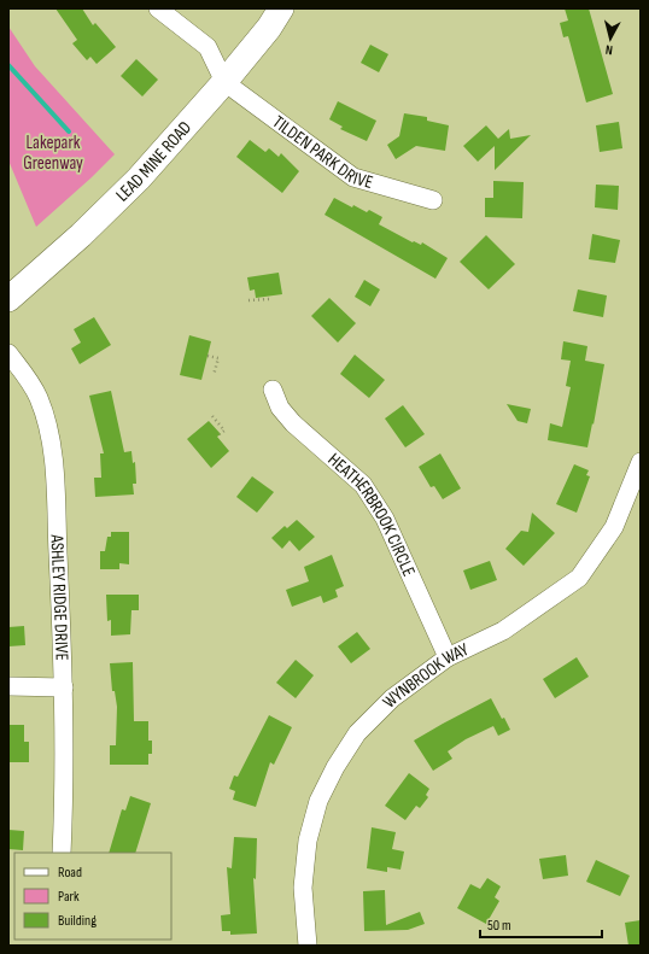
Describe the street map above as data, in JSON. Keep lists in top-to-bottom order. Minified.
{"streets":{"main road":["LEAD MINE ROAD"],"street":["TILDEN PARK DRIVE","HEATHERBROOK CIRCLE","ASHLEY RIDGE DRIVE","WYNBROOK WAY"]},"crossings":[["TILDEN PARK DRIVE","LEAD MINE ROAD"],["HEATHERBROOK CIRCLE","WYNBROOK WAY"]],"parks":["Lakepark Greenway"],"legend":["Road","Park","Building"],"scale_bar":"50 m","north":"bottom"}
